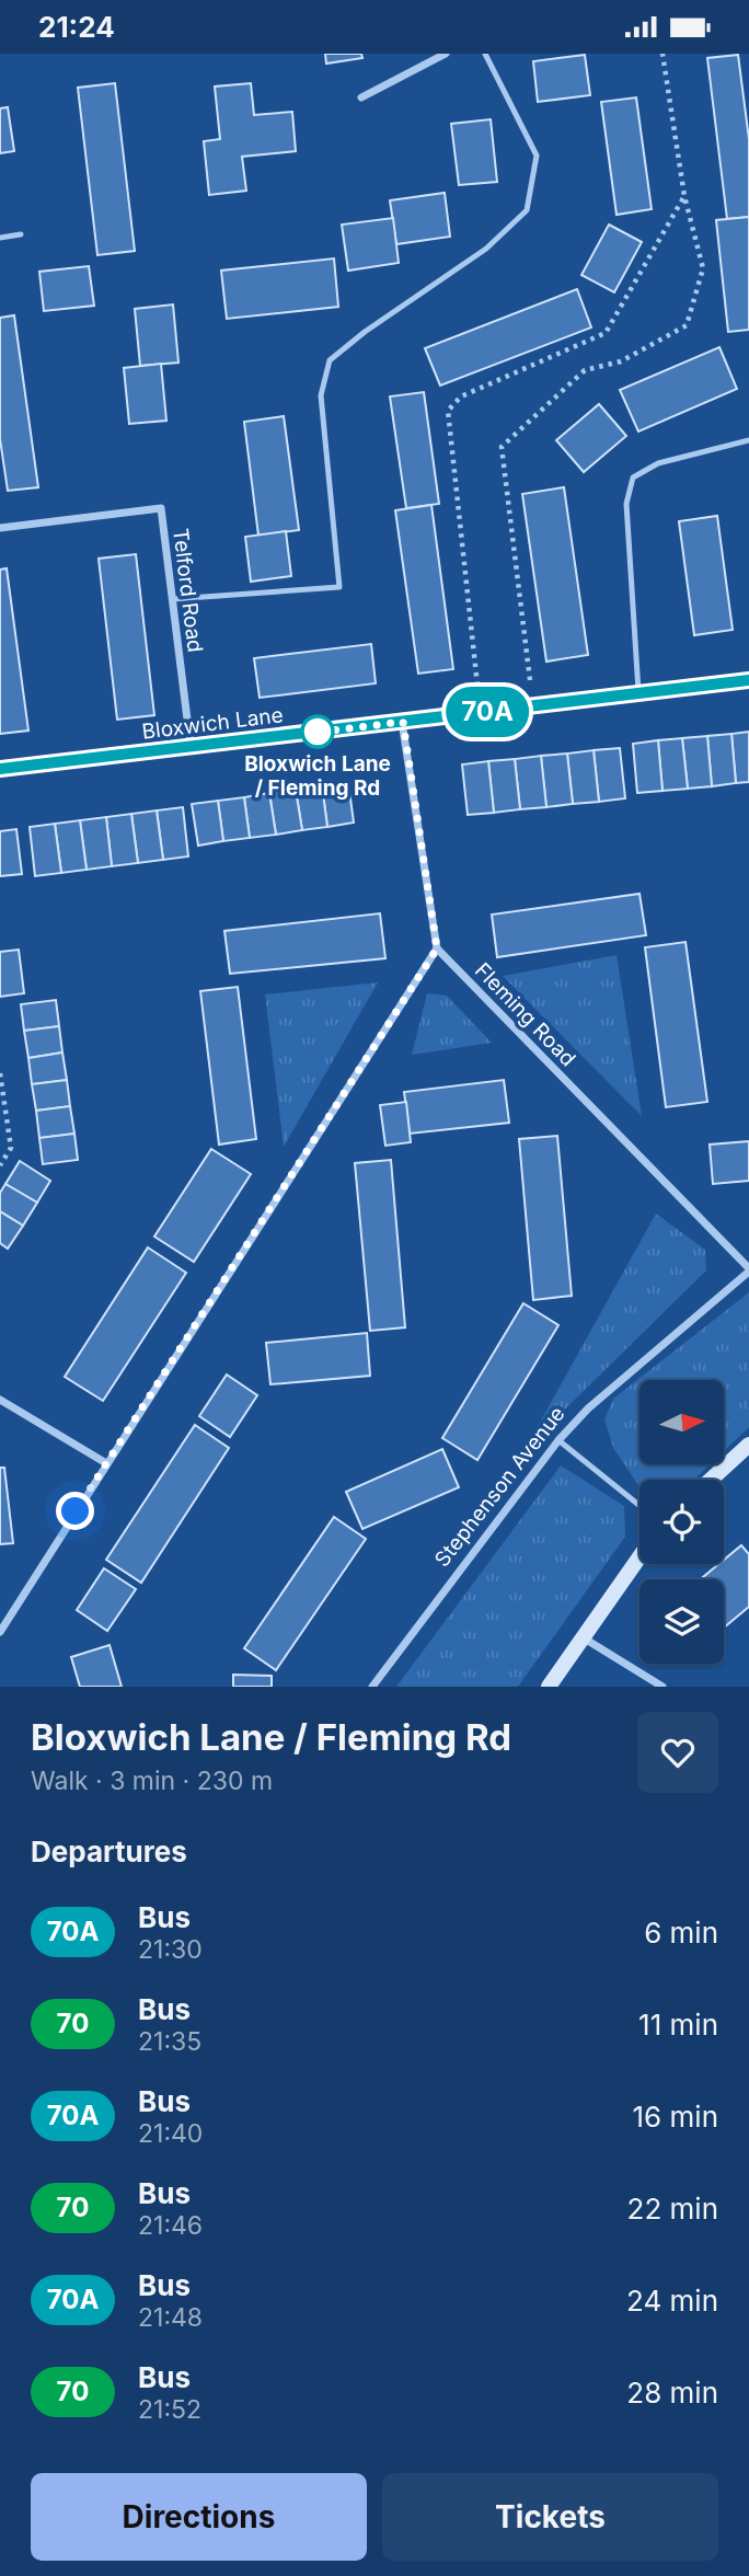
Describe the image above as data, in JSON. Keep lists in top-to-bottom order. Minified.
{"streets":{"street":["Telford Road","Bloxwich Lane","Fleming Road","Stephenson Avenue"]},"crossings":[["Telford Road","Bloxwich Lane"],["Fleming Road","Stephenson Avenue"]],"places":["Bloxwich Lane / Fleming Rd"],"lines":["bus line 70A"],"north":"right","page":{"status":"21:24","on_map":"70A","heading":[["Bloxwich Lane / Fleming Rd","Walk · 3 min · 230 m"],"Departures"],"list":[{"mark":"70A","name":"Bus","note":"21:30","value":"6 min"},{"mark":"70","name":"Bus","note":"21:35","value":"11 min"},{"mark":"70A","name":"Bus","note":"21:40","value":"16 min"},{"mark":"70","name":"Bus","note":"21:46","value":"22 min"},{"mark":"70A","name":"Bus","note":"21:48","value":"24 min"},{"mark":"70","name":"Bus","note":"21:52","value":"28 min"}],"buttons":["Directions","Tickets"]}}
